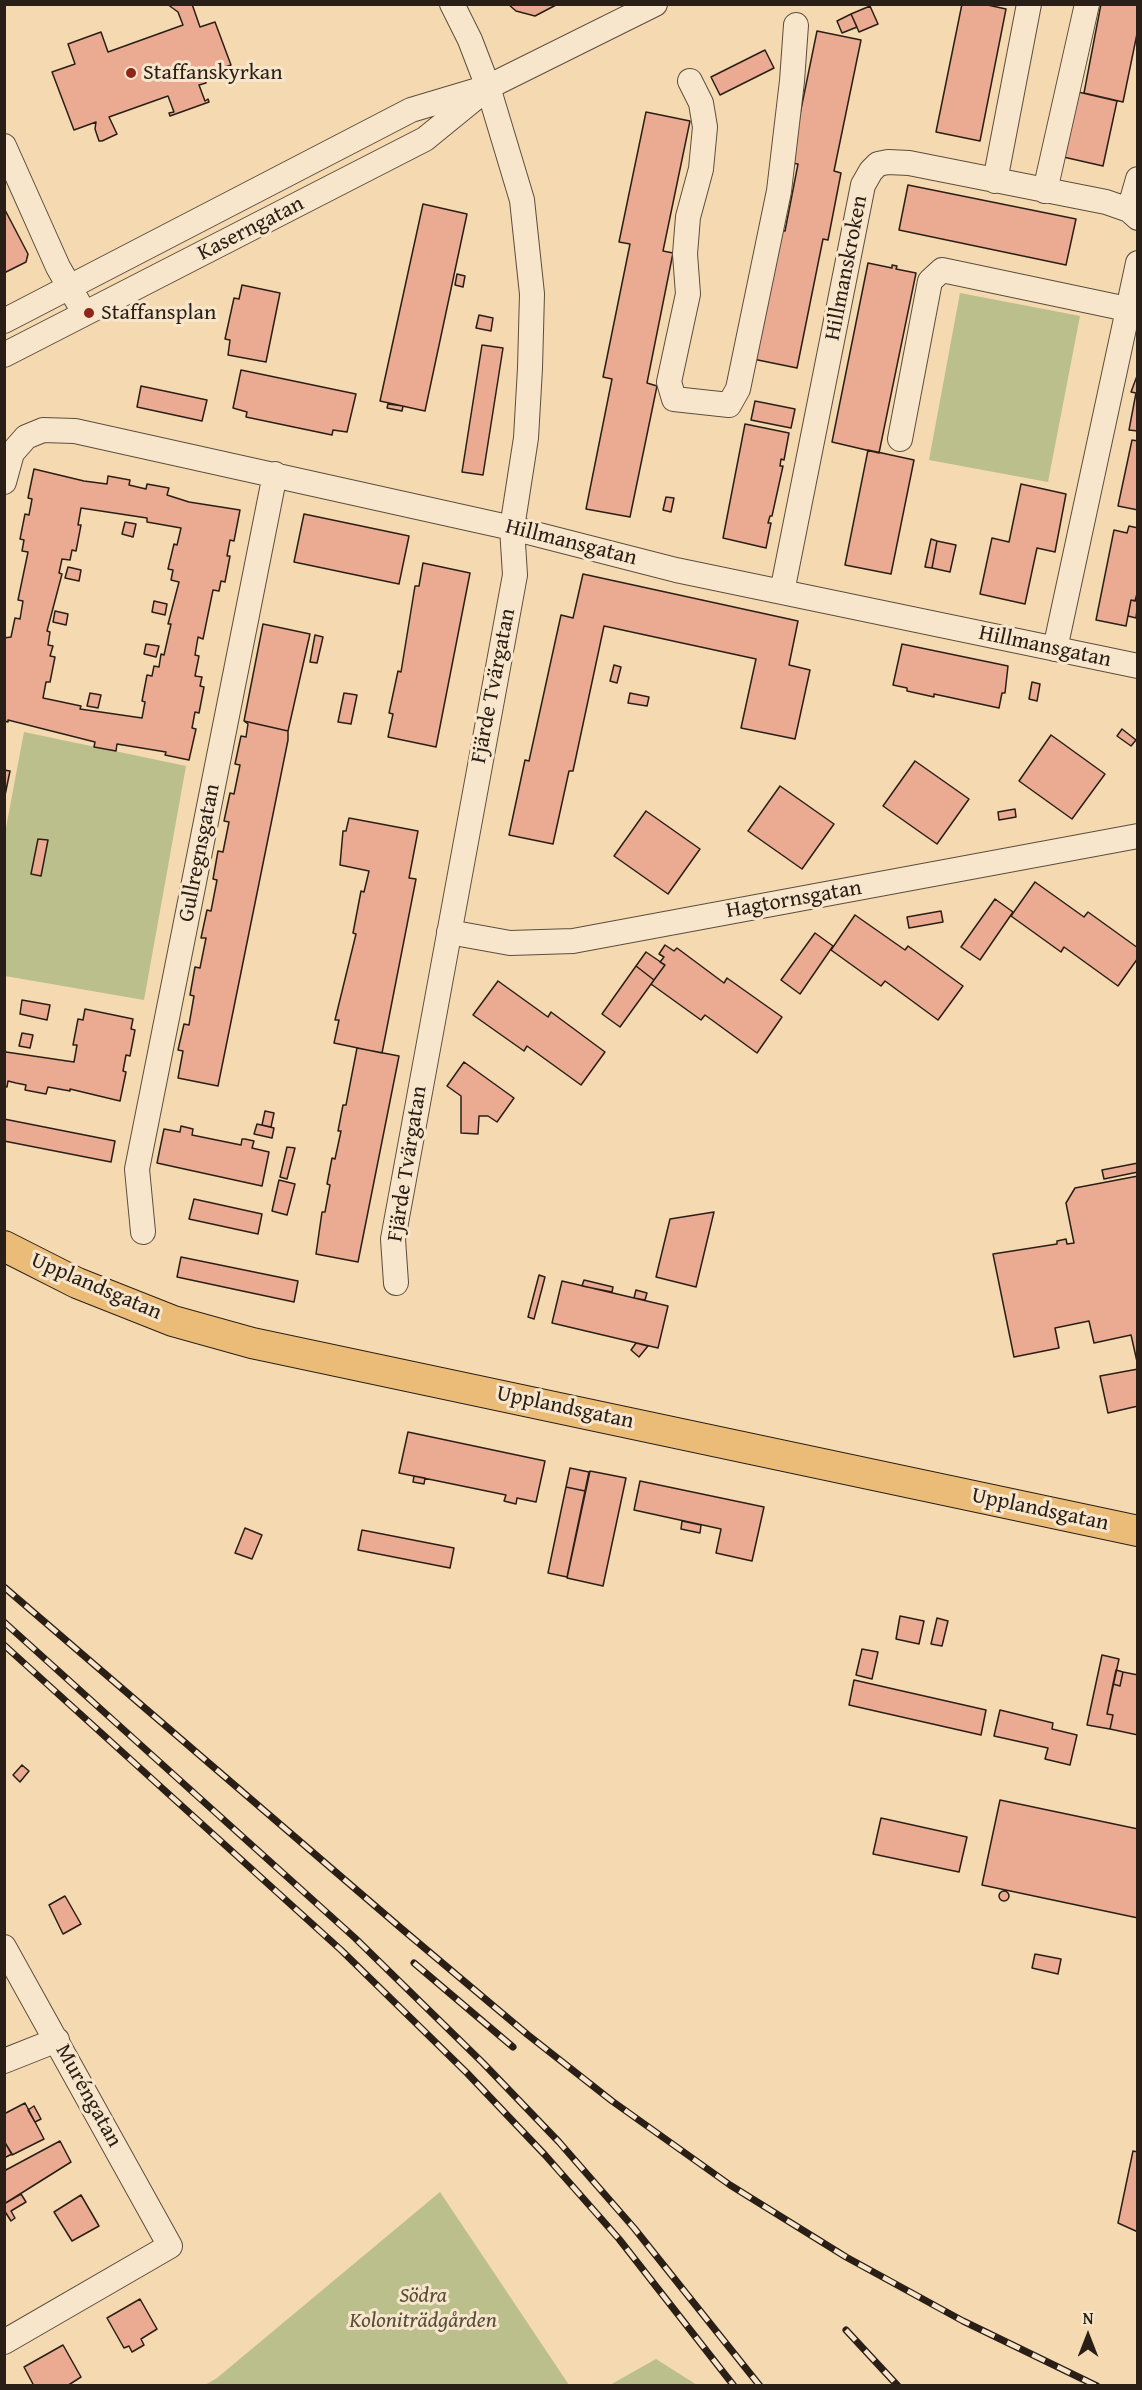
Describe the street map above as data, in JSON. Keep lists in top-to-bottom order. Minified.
{"streets":{"main road":["Upplandsgatan"],"street":["Kaserngatan","Hillmanskroken","Hillmansgatan","Fjärde Tvärgatan","Gullregnsgatan","Hagtornsgatan","Muréngatan"]},"crossings":[["Kaserngatan","Fjärde Tvärgatan"],["Hillmanskroken","Hillmansgatan"],["Hillmansgatan","Fjärde Tvärgatan"],["Hillmansgatan","Gullregnsgatan"],["Fjärde Tvärgatan","Hagtornsgatan"]],"parks":["Södra Koloniträdgården"],"places":["Staffanskyrkan","Staffansplan"],"north":"top"}
